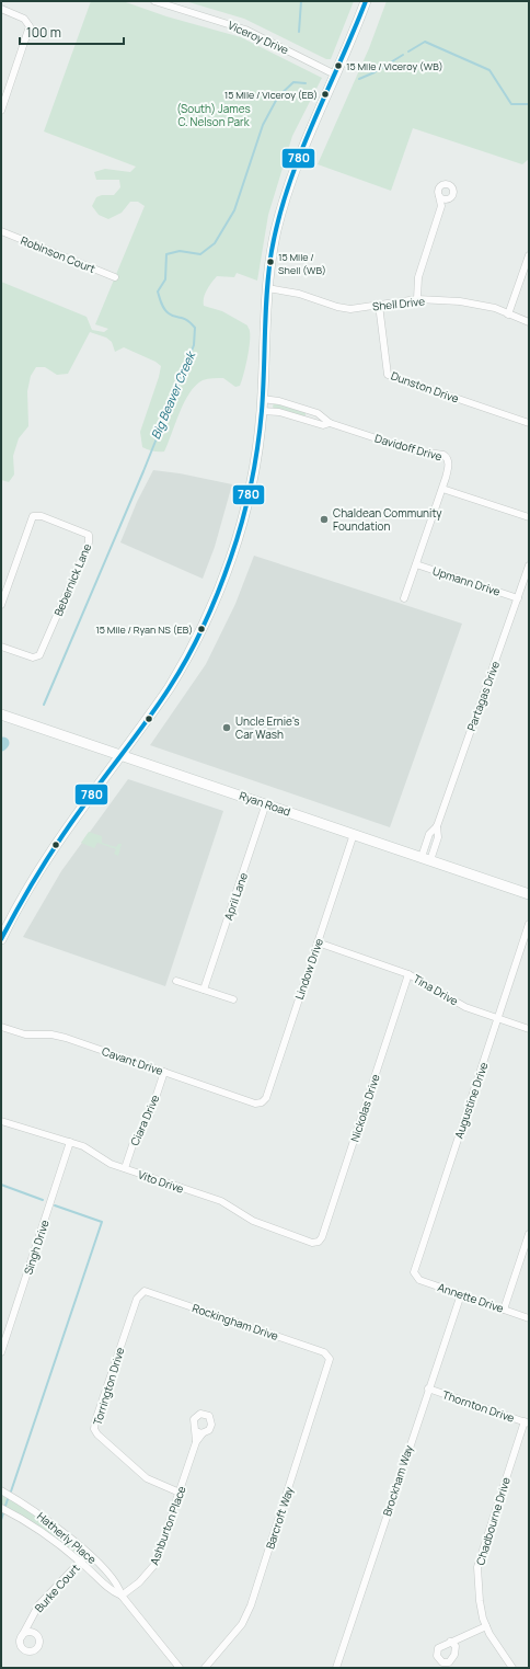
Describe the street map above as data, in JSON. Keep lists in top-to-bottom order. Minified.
{"streets":{"main road":["Ryan Road"],"street":["Viceroy Drive","Robinson Court","Shell Drive","Dunston Drive","Davidoff Drive","Bebernick Lane","Upmann Drive","Partagas Drive","April Lane","Lindow Drive","Tina Drive","Cavant Drive","Augustine Drive","Nickolas Drive","Ciara Drive","Vito Drive","Singh Drive","Annette Drive","Rockingham Drive","Torrington Drive","Thornton Drive","Brockham Way","Barcroft Way","Chadbourne Drive","Ashburton Place","Hatherly Place","Burke Court"]},"crossings":[["Shell Drive","Dunston Drive"],["Davidoff Drive","Upmann Drive"],["Upmann Drive","Partagas Drive"],["Partagas Drive","Ryan Road"],["Ryan Road","April Lane"],["Ryan Road","Lindow Drive"],["Lindow Drive","Tina Drive"],["Lindow Drive","Cavant Drive"],["Tina Drive","Augustine Drive"],["Tina Drive","Nickolas Drive"],["Cavant Drive","Ciara Drive"],["Augustine Drive","Annette Drive"],["Nickolas Drive","Vito Drive"],["Ciara Drive","Vito Drive"],["Vito Drive","Singh Drive"],["Annette Drive","Brockham Way"],["Rockingham Drive","Torrington Drive"],["Rockingham Drive","Barcroft Way"],["Torrington Drive","Ashburton Place"],["Thornton Drive","Brockham Way"],["Thornton Drive","Chadbourne Drive"],["Ashburton Place","Hatherly Place"],["Hatherly Place","Burke Court"]],"water":["Big Beaver Creek"],"parks":["(South) James C. Nelson Park"],"places":["15 Mile / Viceroy (WB)","15 Mile / Viceroy (EB)","15 Mile / Shell (WB)","Chaldean Community Foundation","15 Mile / Ryan NS (EB)","Uncle Ernie's Car Wash"],"lines":["transit line 780"],"scale_bar":"100 m"}
